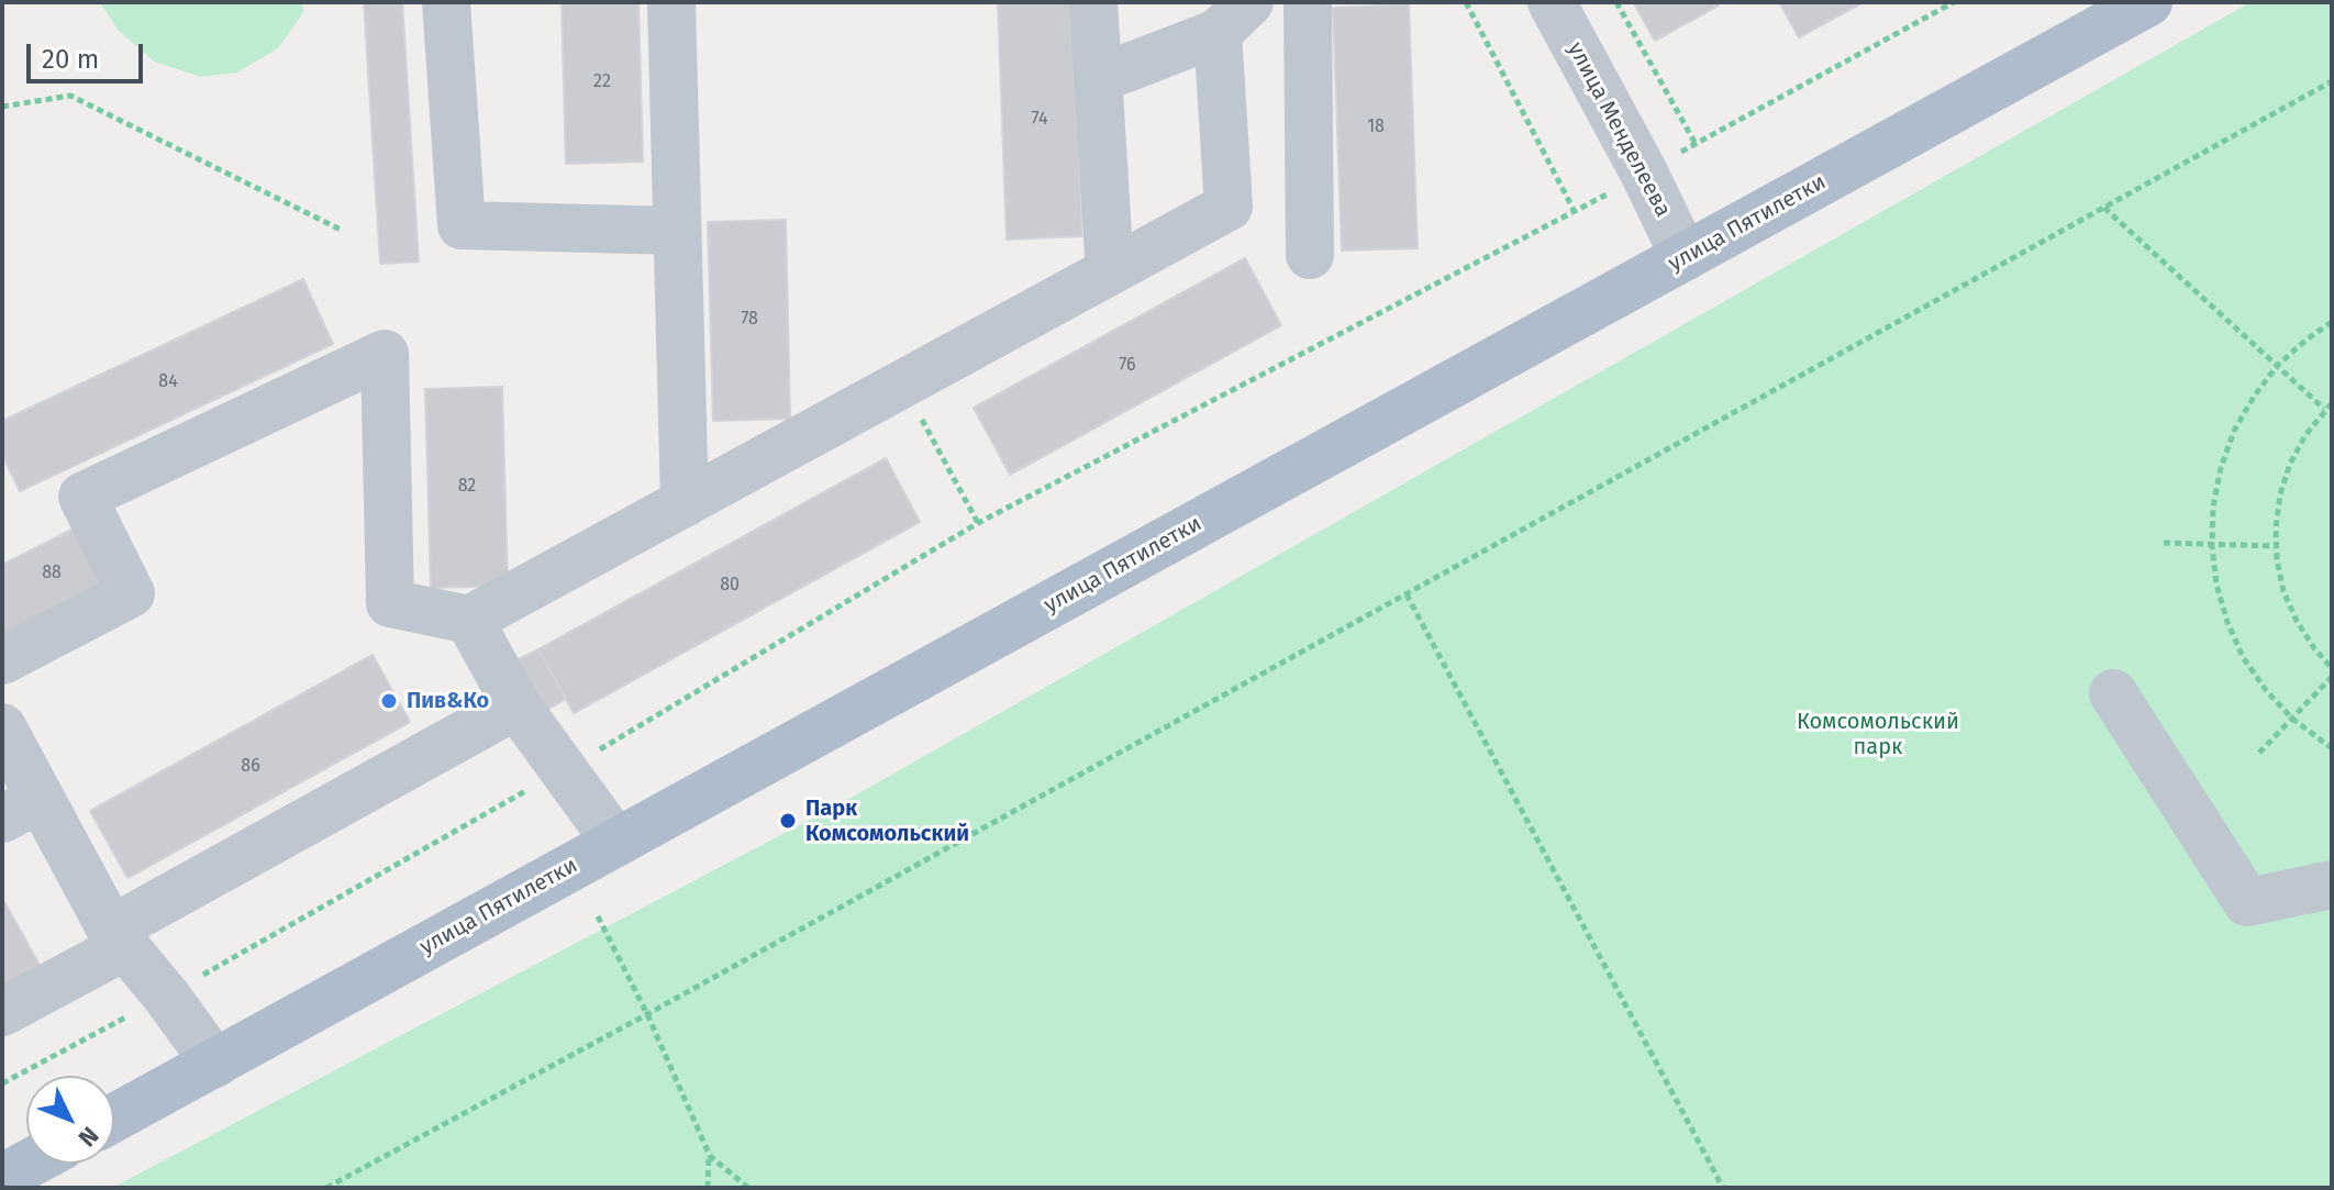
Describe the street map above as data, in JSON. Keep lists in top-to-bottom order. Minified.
{"streets":{"main road":["улица Пятилетки"],"street":["улица Менделеева"]},"crossings":[["улица Менделеева","улица Пятилетки"]],"parks":["Комсомольский парк"],"places":["Пив&Ко","Парк Комсомольский"],"house_numbers":["22","74","18","78","76","84","82","88","80","86"],"scale_bar":"20 m","north":"bottom right"}
